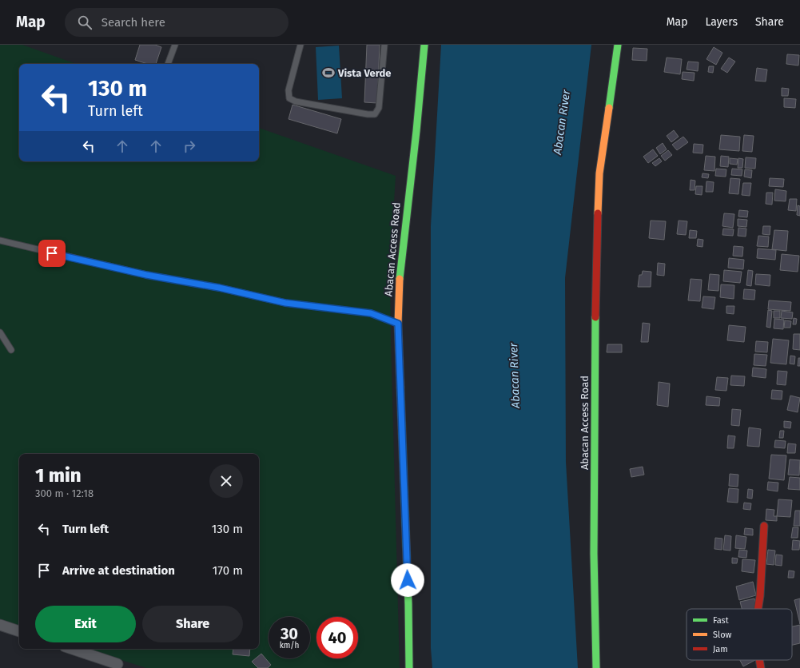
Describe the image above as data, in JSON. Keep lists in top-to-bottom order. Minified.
{"streets":{"street":["Abacan Access Road"]},"water":["Abacan River"],"places":{"sports":["Vista Verde"]},"legend":["Fast","Slow","Jam"],"page":{"header":"Map","search":"Search here","nav":["Map","Layers","Share"],"turn":["130 m","Turn left"],"heading":["1 min","300 m · 12:18"],"list":[{"name":"Turn left","value":"130 m"},{"name":"Arrive at destination","value":"170 m"}],"buttons":["Exit","Share"],"speed":"30 km/h","limit":"40"}}
